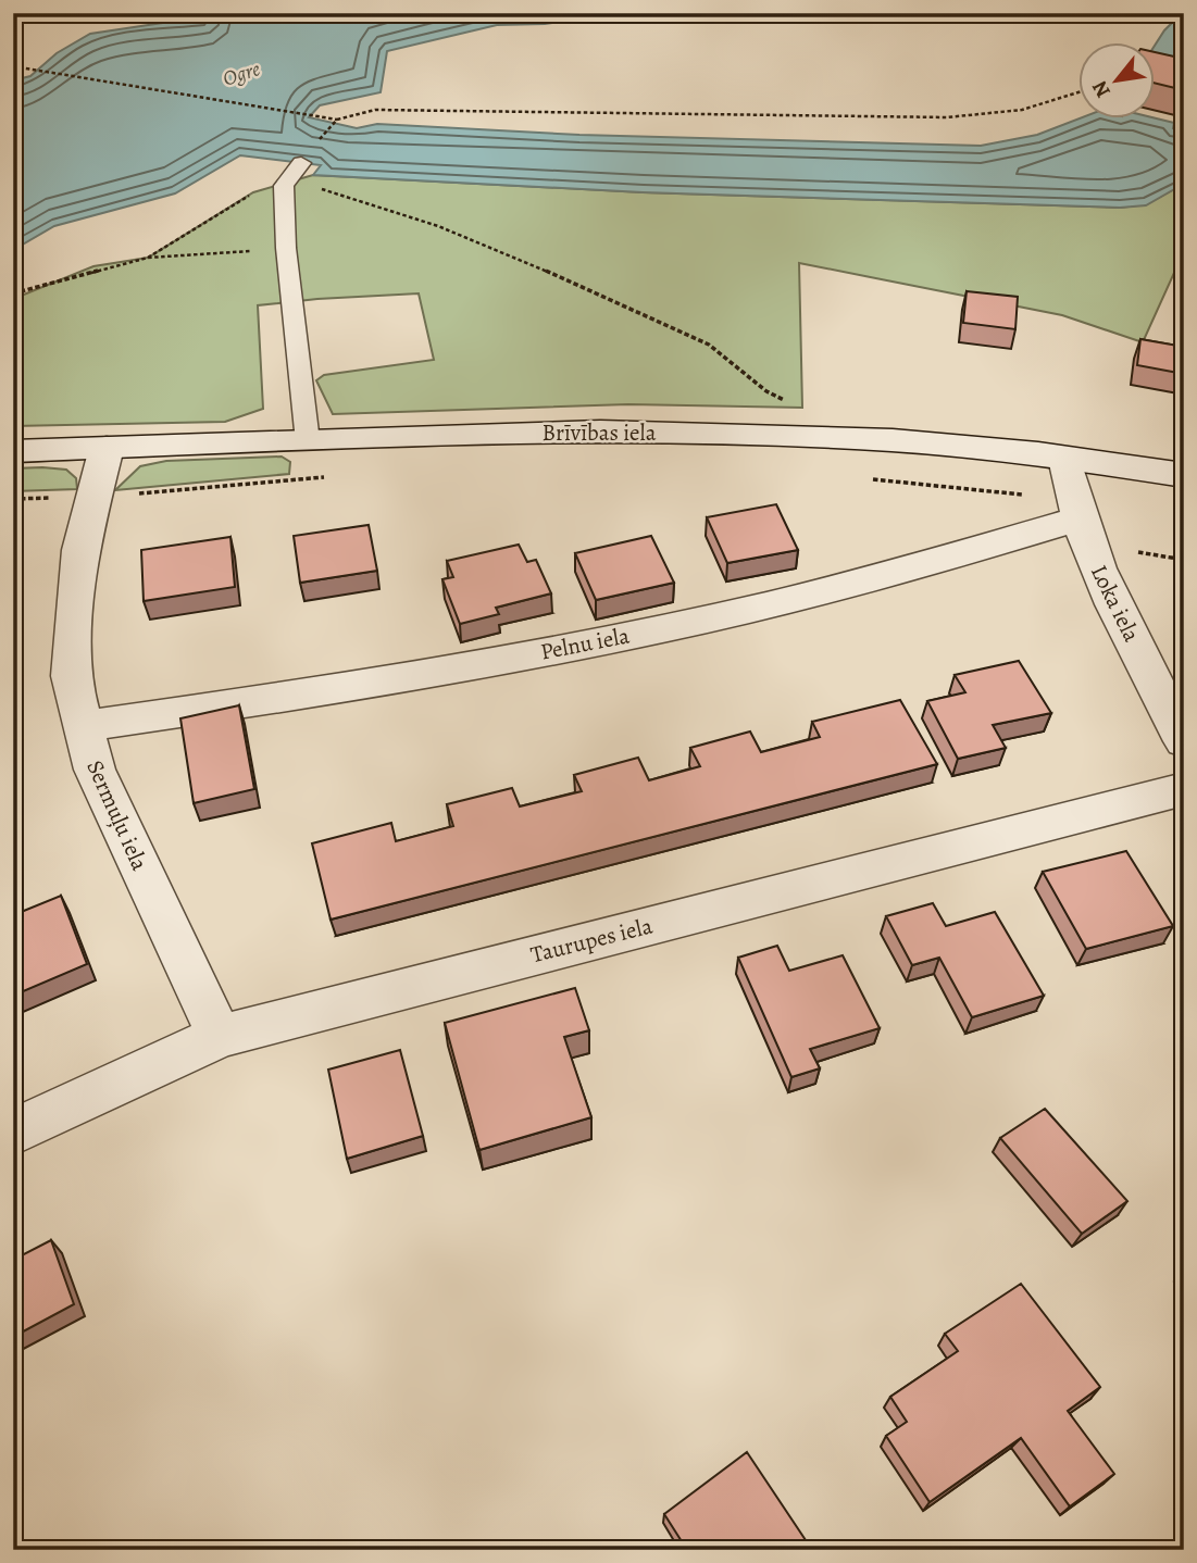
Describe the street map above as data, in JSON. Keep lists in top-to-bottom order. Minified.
{"streets":{"street":["Brīvības iela","Loka iela","Pelnu iela","Sermuļu iela","Taurupes iela"]},"crossings":[["Brīvības iela","Loka iela"],["Brīvības iela","Sermuļu iela"],["Loka iela","Pelnu iela"],["Pelnu iela","Sermuļu iela"],["Sermuļu iela","Taurupes iela"]],"water":["Ogre"],"north":"bottom left"}
